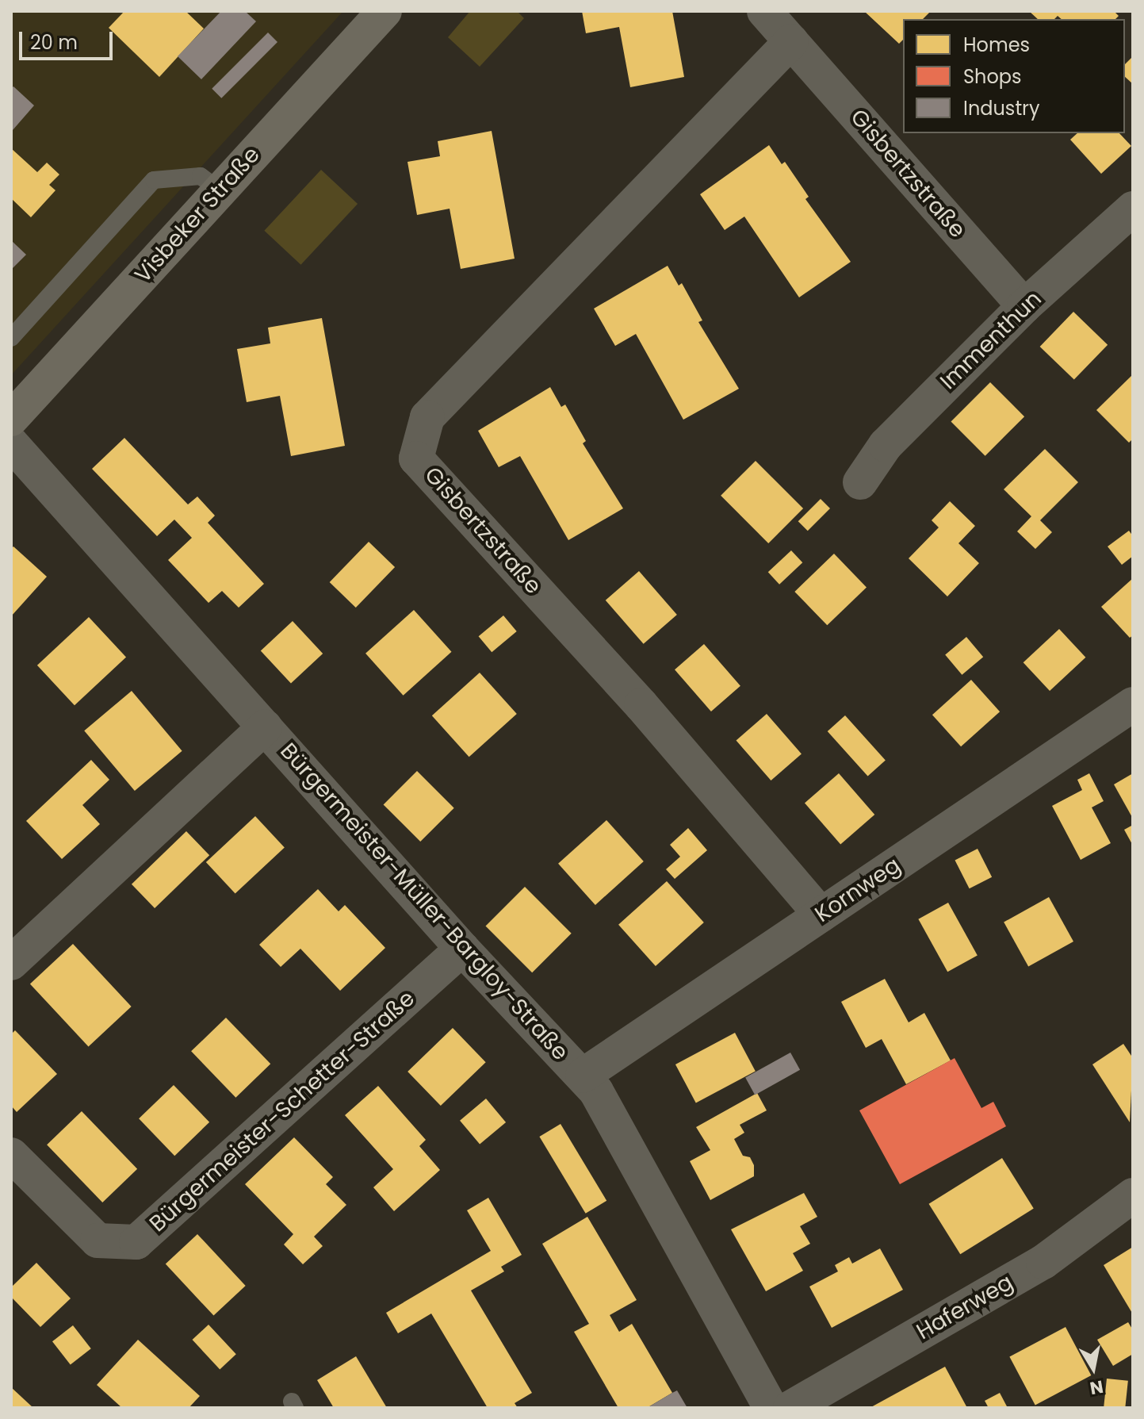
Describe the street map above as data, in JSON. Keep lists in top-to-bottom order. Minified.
{"streets":{"street":["Gisbertzstraße","Visbeker Straße","Immenthun","Kornweg","Bürgermeister-Müller-Bargloy-Straße","Bürgermeister-Schetter-Straße","Haferweg"]},"crossings":[["Gisbertzstraße","Immenthun"],["Gisbertzstraße","Kornweg"],["Kornweg","Bürgermeister-Müller-Bargloy-Straße"],["Bürgermeister-Müller-Bargloy-Straße","Bürgermeister-Schetter-Straße"]],"legend":["Homes","Shops","Industry"],"scale_bar":"20 m","north":"bottom"}
